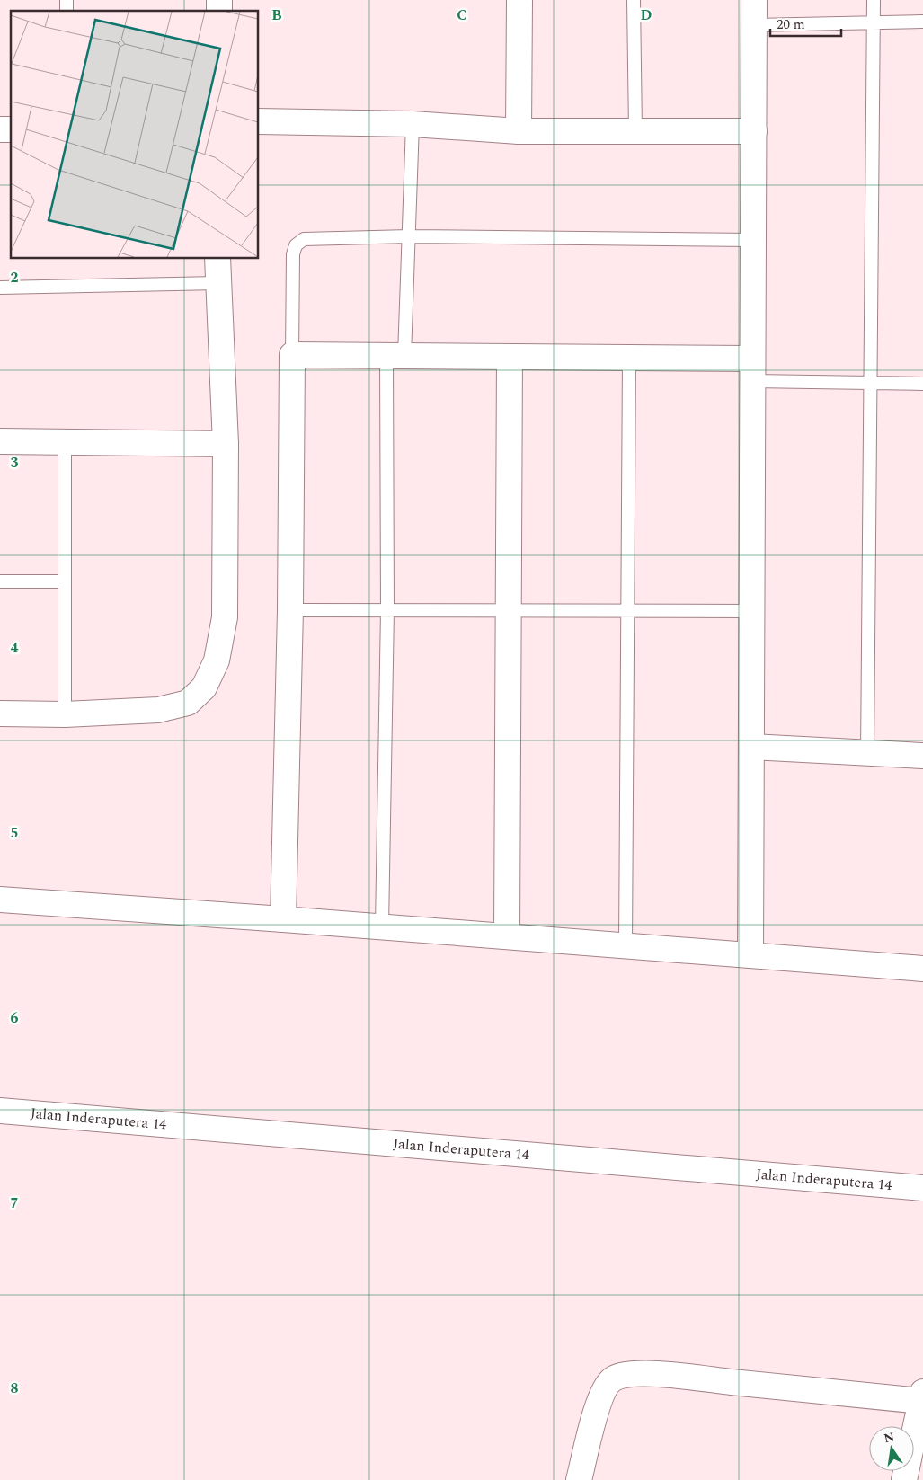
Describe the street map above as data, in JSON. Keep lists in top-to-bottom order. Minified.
{"streets":{"street":["Jalan Inderaputera 14"]},"scale_bar":"20 m","north":"top","grid":{"columns":["B","C","D"],"rows":["2","3","4","5","6","7","8"]}}
